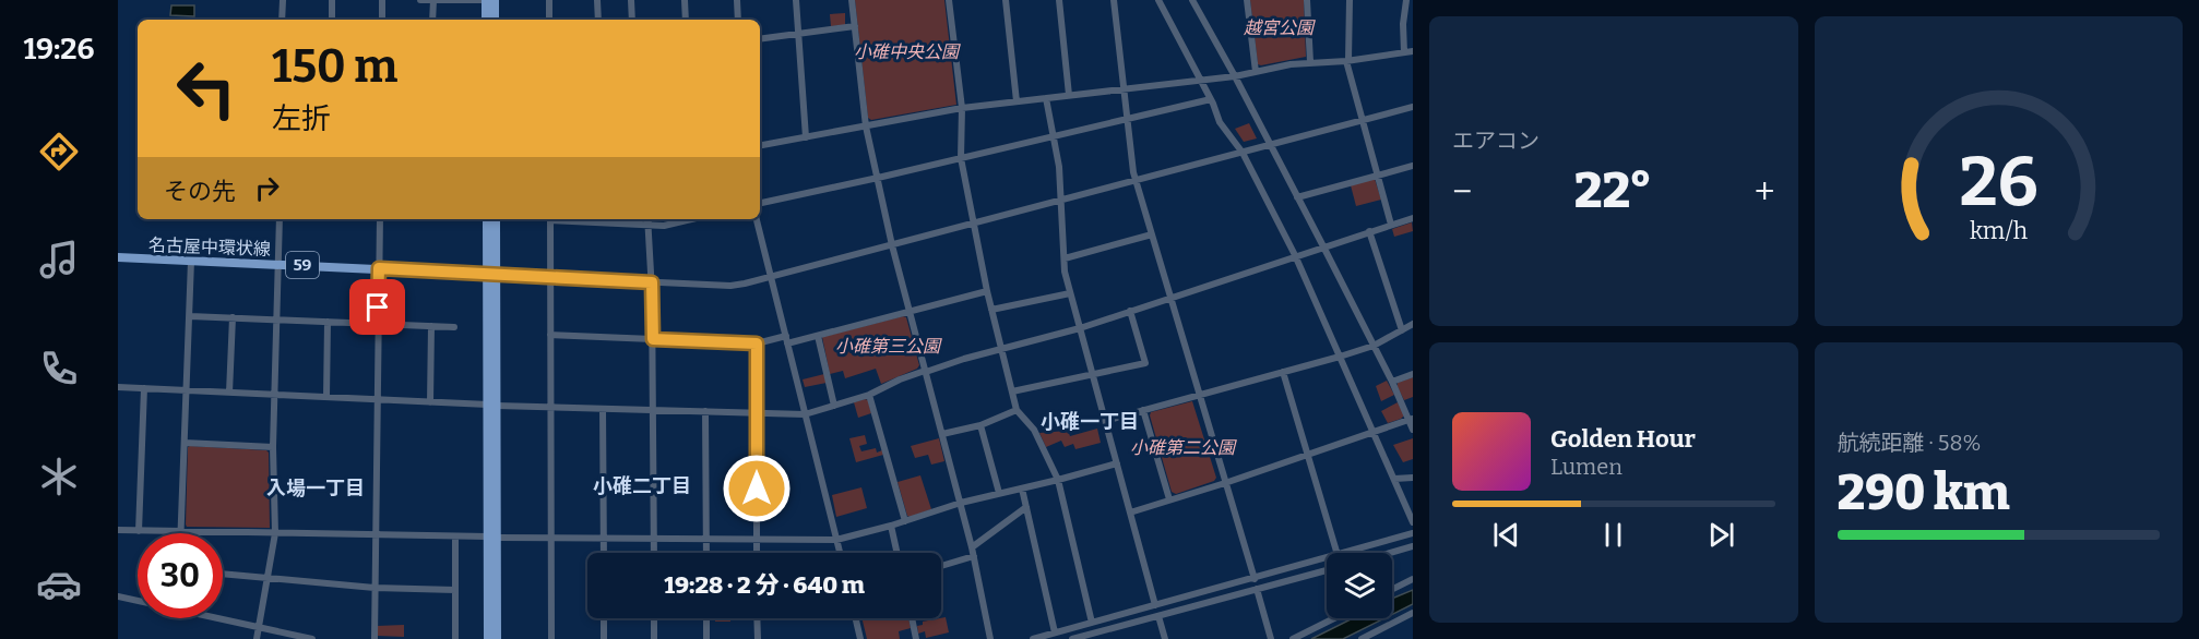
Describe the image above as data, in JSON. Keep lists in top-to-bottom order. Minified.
{"streets":{"main road":["名古屋中環状線","59"]},"districts":["小碓一丁目","小碓二丁目","入場一丁目"],"parks":["越宮公園","小碓中央公園","小碓第三公園","小碓第二公園"],"page":{"tabs":"19:26","tile":["エアコン",["航続距離 · 58%","290 km"]],"turn":["150 m","左折"],"then":"その先","heat":["−","22°","+"],"song":["Golden Hour","Lumen"],"limit":"30","trip":"19:28 · 2 分 · 640 m","gauge":["26","km/h"]}}
